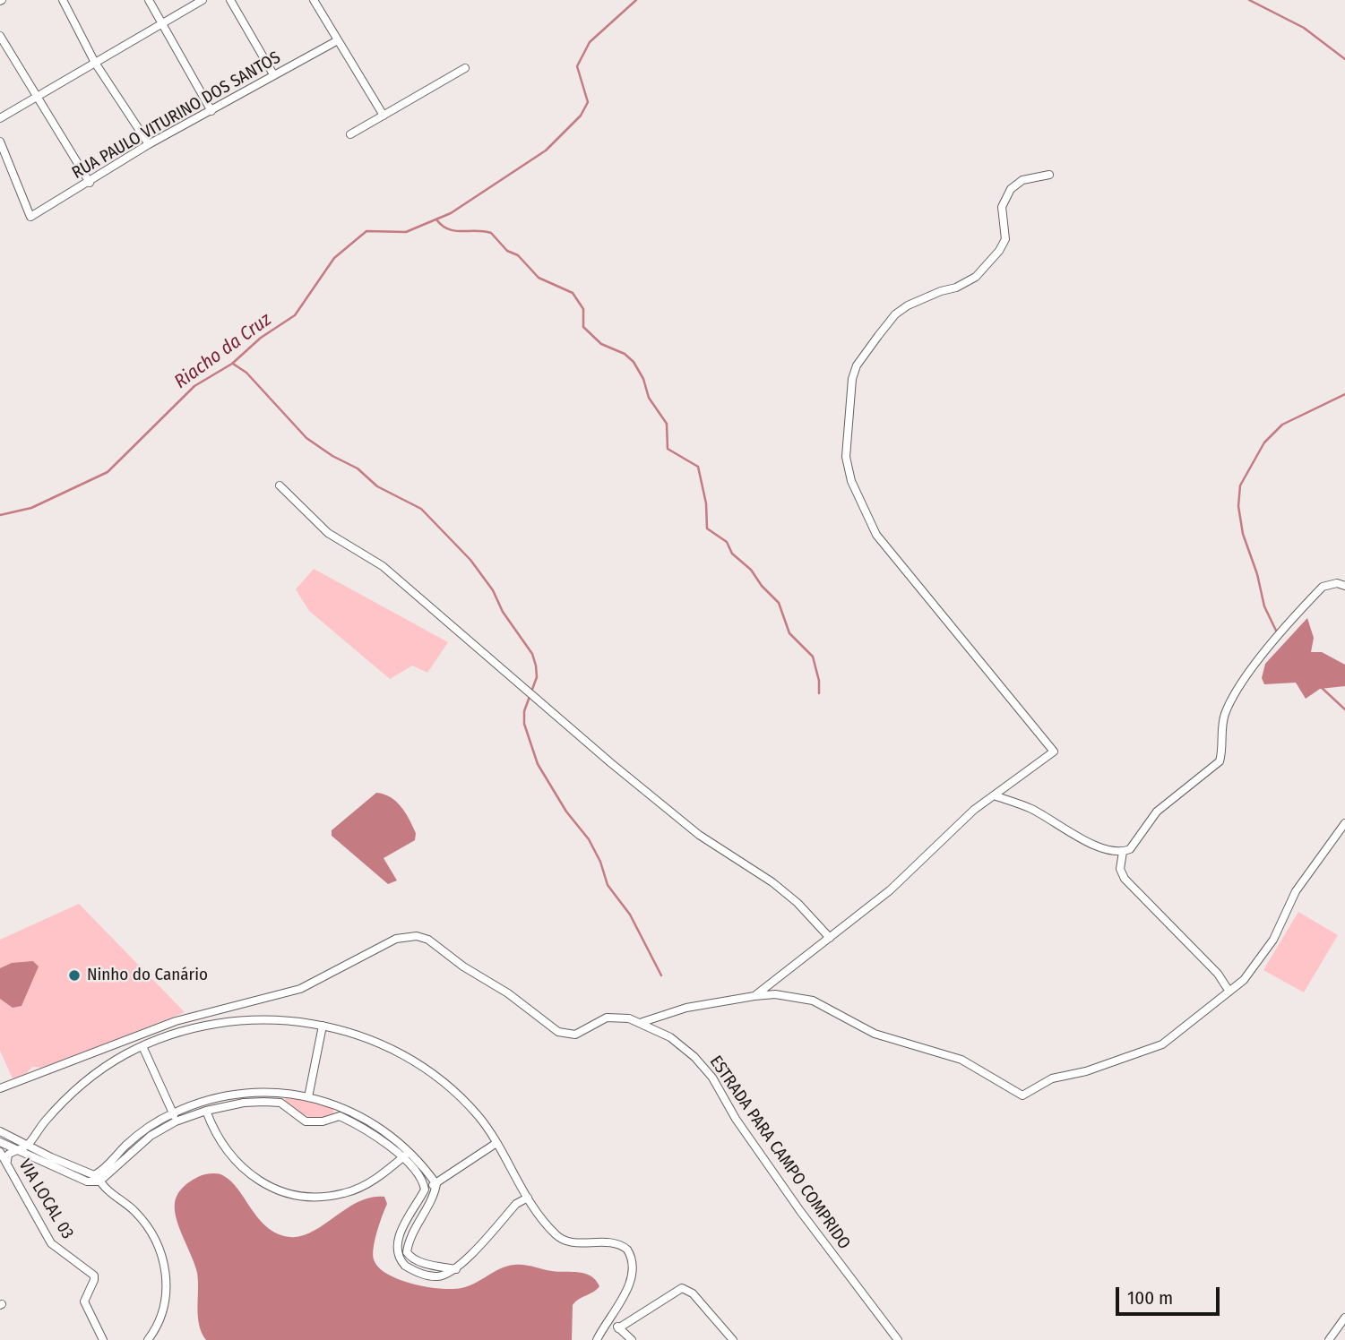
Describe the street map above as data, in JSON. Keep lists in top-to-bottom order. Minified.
{"streets":{"street":["RUA PAULO VITURINO DOS SANTOS","ESTRADA PARA CAMPO COMPRIDO","VIA LOCAL 03"]},"water":["Riacho da Cruz"],"places":["Ninho do Canário"],"scale_bar":"100 m"}
